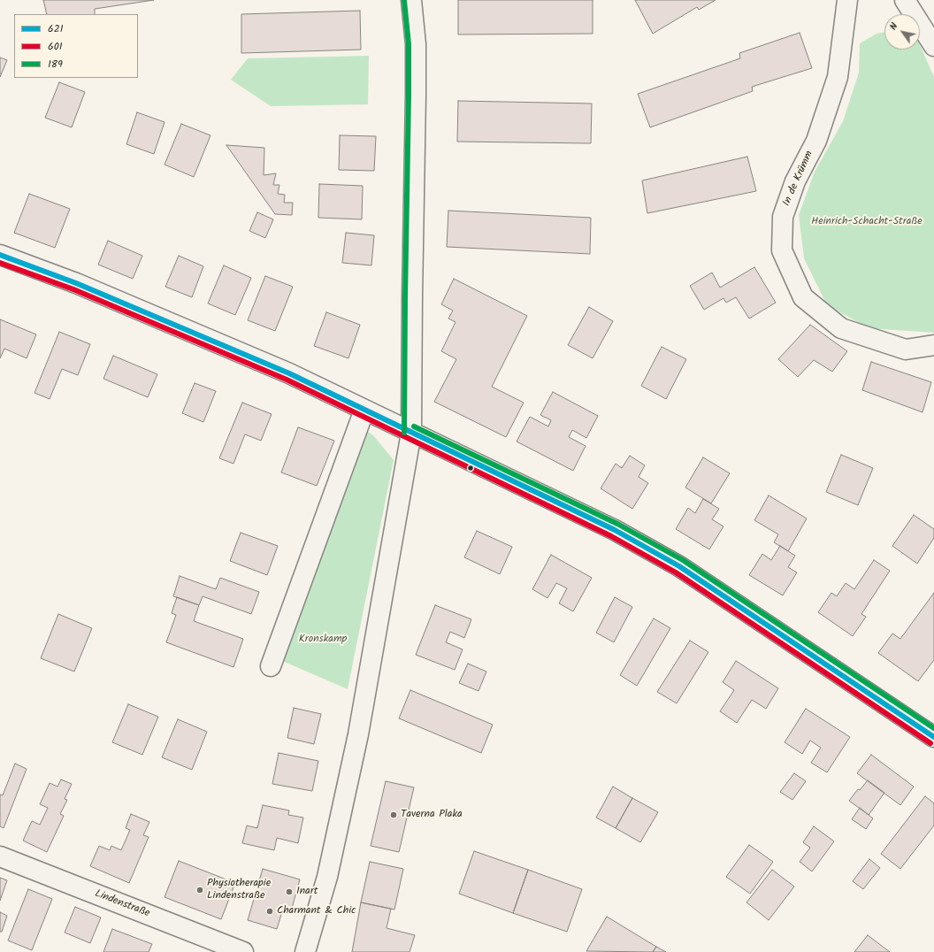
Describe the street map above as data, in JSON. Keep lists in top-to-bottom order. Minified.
{"streets":{"street":["In de Krümm","Lindenstraße"]},"parks":["Heinrich-Schacht-Straße","Kronskamp"],"places":["Taverna Plaka","Physiotherapie Lindenstraße","Inart","Charmant & Chic"],"lines":["transit line 189","transit line 621","transit line 601"],"legend":["621","601","189"],"north":"top left"}
